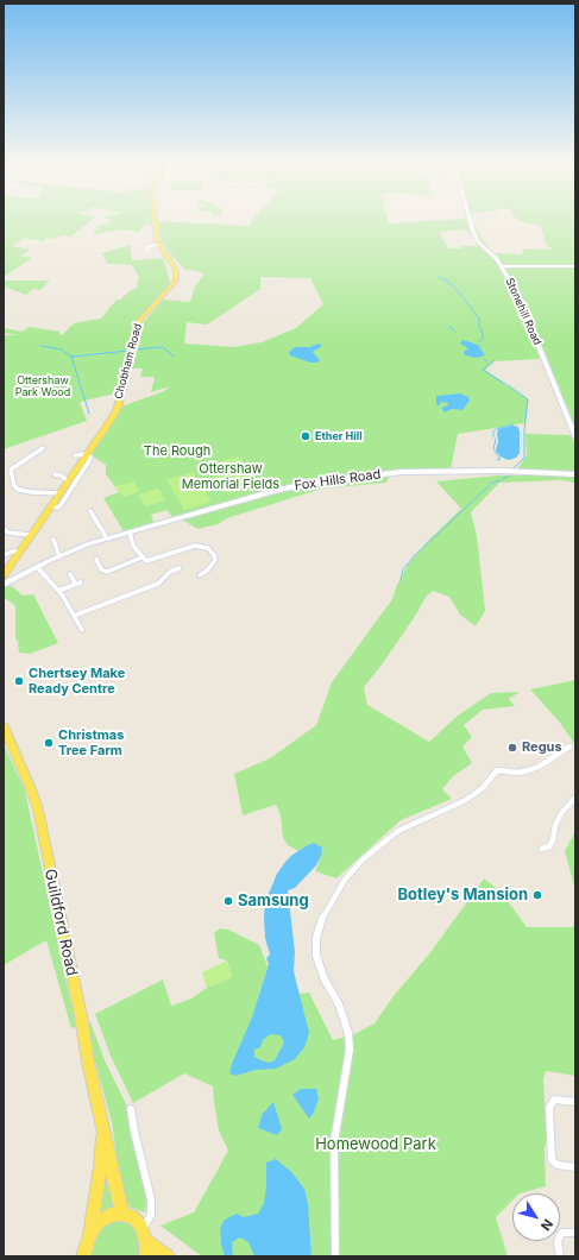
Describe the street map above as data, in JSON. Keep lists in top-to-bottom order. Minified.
{"streets":{"main road":["Chobham Road","Guildford Road"],"street":["Stonehill Road","Fox Hills Road"]},"parks":["Ottershaw Park Wood","The Rough","Ottershaw Memorial Fields","Homewood Park"],"places":["Ether Hill","Chertsey Make Ready Centre","Christmas Tree Farm","Regus","Botley's Mansion","Samsung"],"north":"bottom right"}
